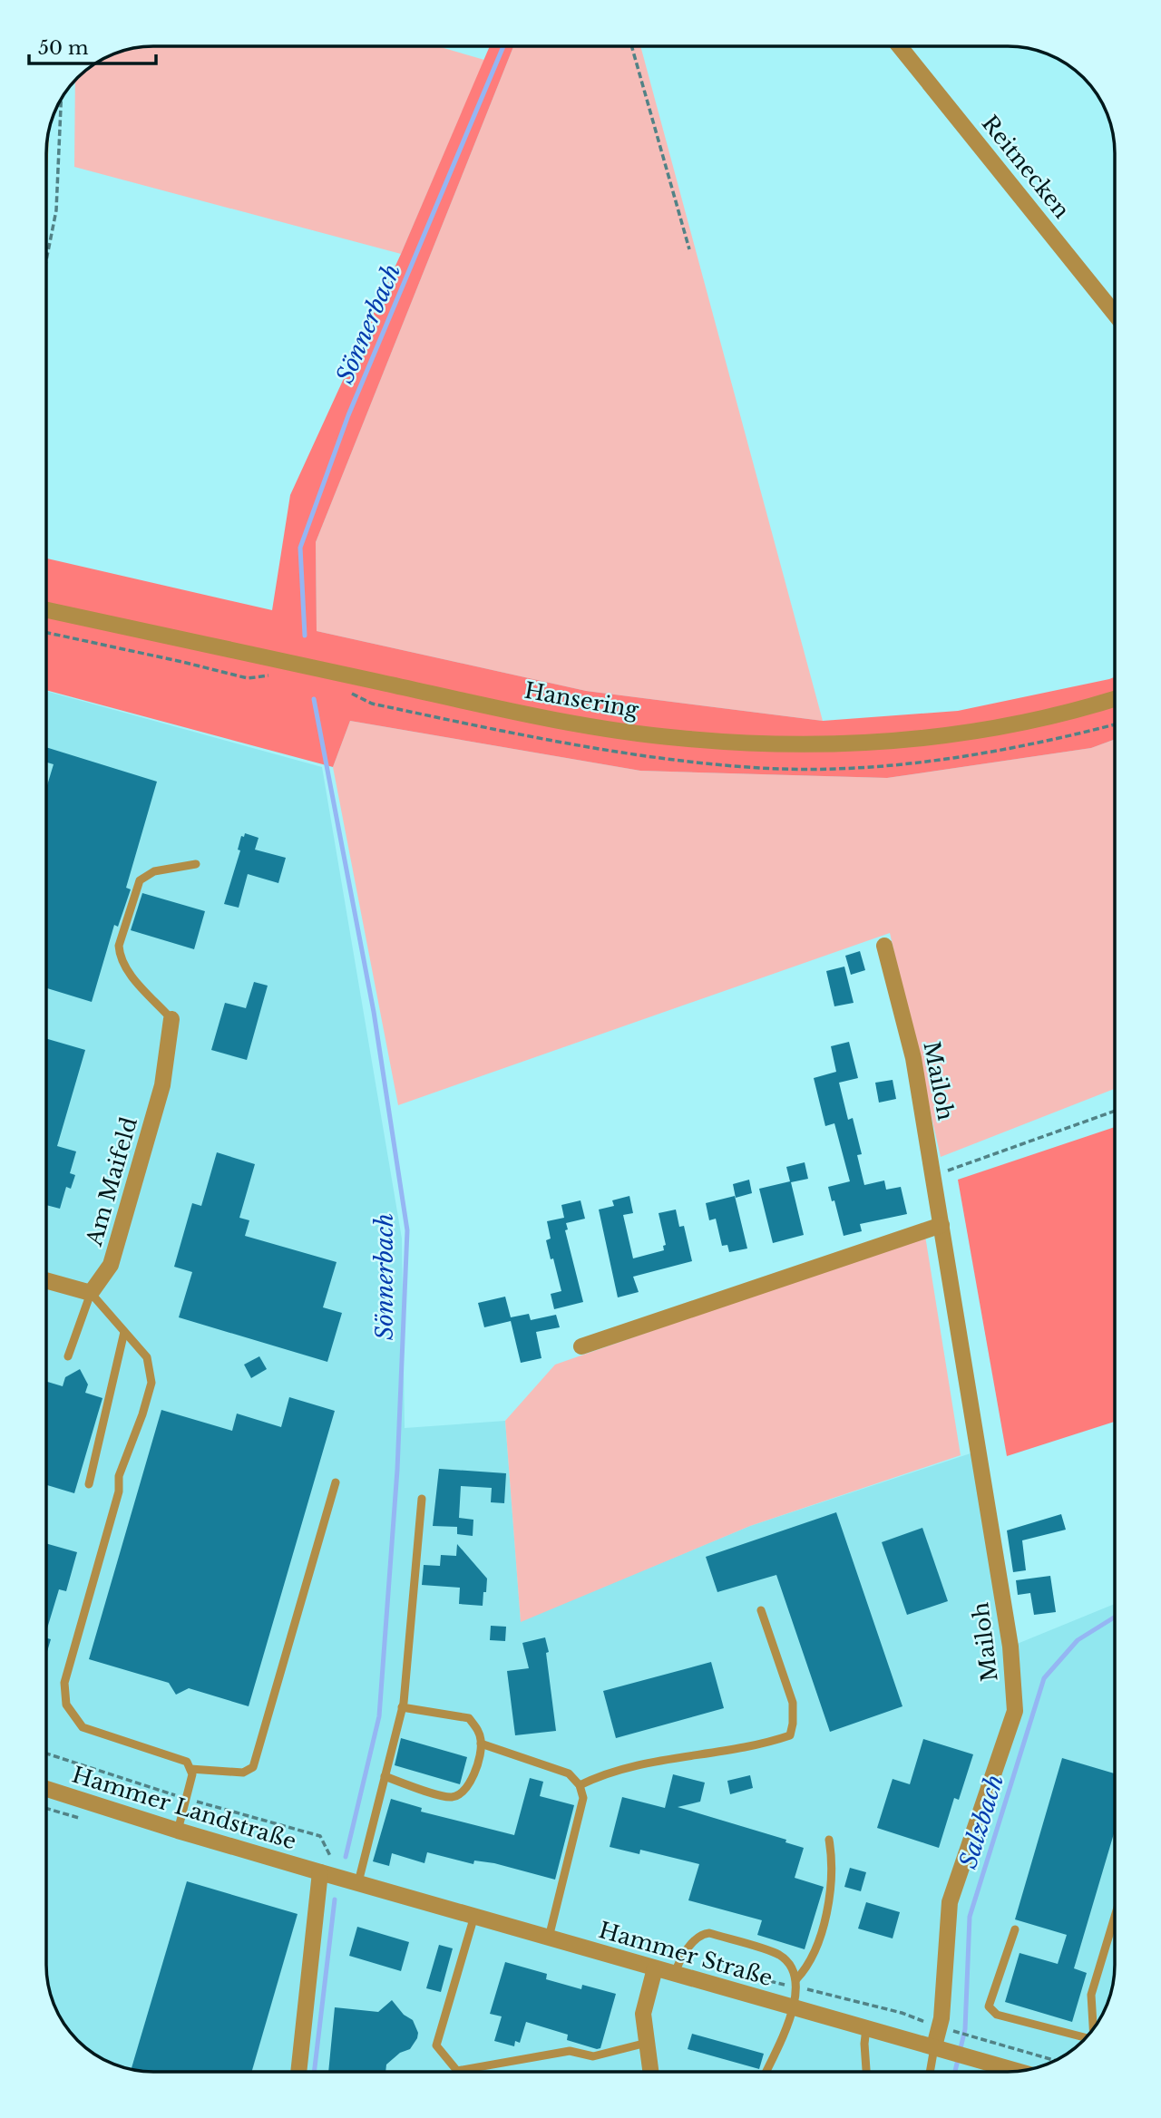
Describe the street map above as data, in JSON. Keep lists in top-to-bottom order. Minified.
{"streets":{"street":["Reitnecken","Hansering","Mailoh","Am Maifeld","Hammer Landstraße","Hammer Straße"]},"crossings":[["Mailoh","Hammer Straße"],["Hammer Landstraße","Hammer Straße"]],"water":["Sönnerbach","Salzbach"],"scale_bar":"50 m"}
